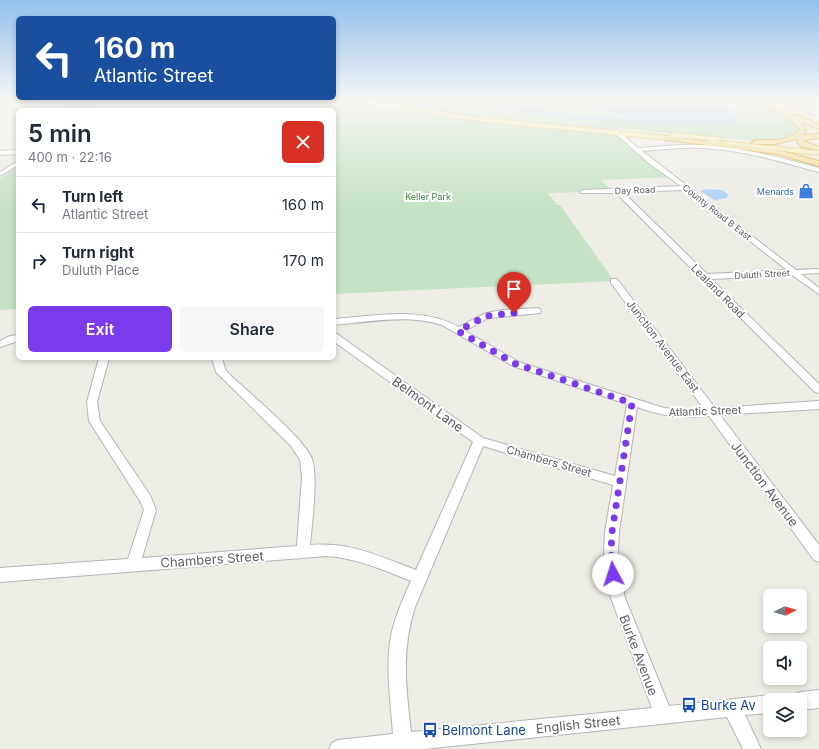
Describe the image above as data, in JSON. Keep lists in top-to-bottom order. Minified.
{"streets":{"street":["Day Road","County Road B East","Duluth Street","Lealand Road","Junction Avenue East","Belmont Lane","Atlantic Street","Chambers Street","Junction Avenue","Burke Avenue","English Street"]},"crossings":[["Day Road","County Road B East"],["Day Road","Lealand Road"],["County Road B East","Duluth Street"],["Duluth Street","Lealand Road"],["Junction Avenue East","Atlantic Street"],["Junction Avenue East","Junction Avenue"],["Belmont Lane","Chambers Street"],["Atlantic Street","Junction Avenue"],["Atlantic Street","Burke Avenue"],["Chambers Street","Burke Avenue"],["Burke Avenue","English Street"]],"parks":["Keller Park"],"places":{"shop":["Menards"],"bus stop":["Burke Av","Belmont Lane"]},"north":"right","page":{"turn":["160 m","Atlantic Street"],"heading":["5 min","400 m · 22:16"],"list":[{"name":"Turn left","note":"Atlantic Street","value":"160 m"},{"name":"Turn right","note":"Duluth Place","value":"170 m"}],"buttons":["Exit","Share"]}}
